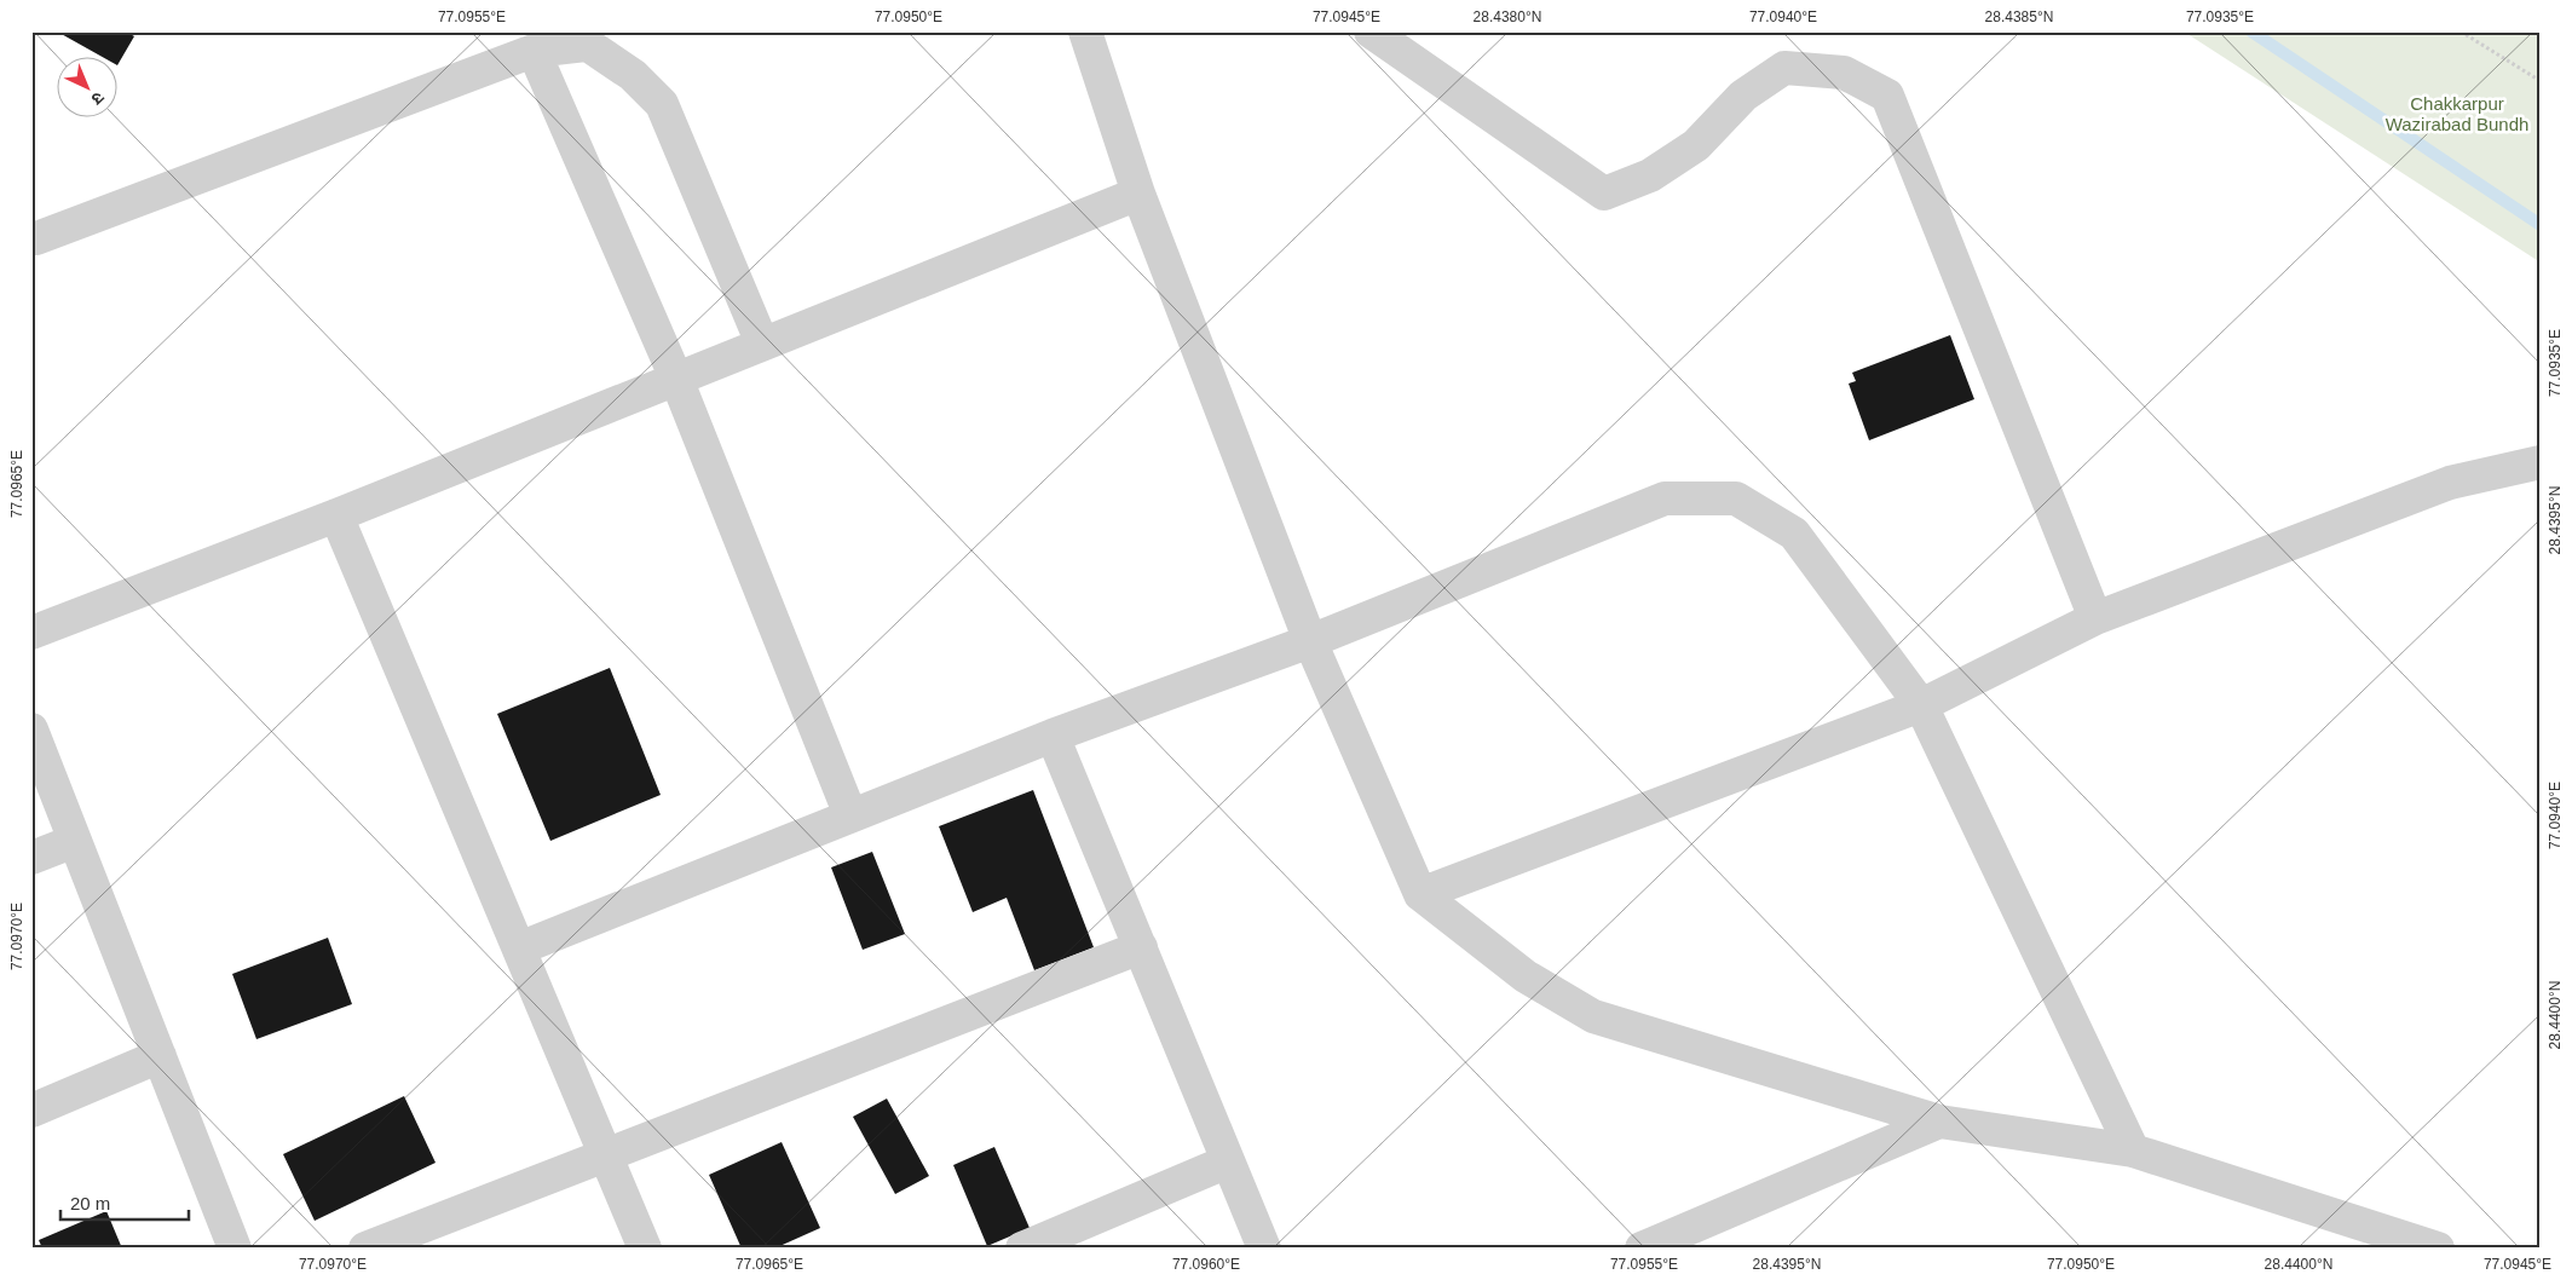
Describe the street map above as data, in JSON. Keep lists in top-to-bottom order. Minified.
{"parks":["Chakkarpur Wazirabad Bundh"],"scale_bar":"20 m","north":"bottom right","coordinates":["77.0955°E","77.0950°E","77.0945°E","28.4380°N","77.0940°E","28.4385°N","77.0935°E","77.0965°E","28.4395°N","77.0970°E","28.4400°N","77.0960°E"]}
